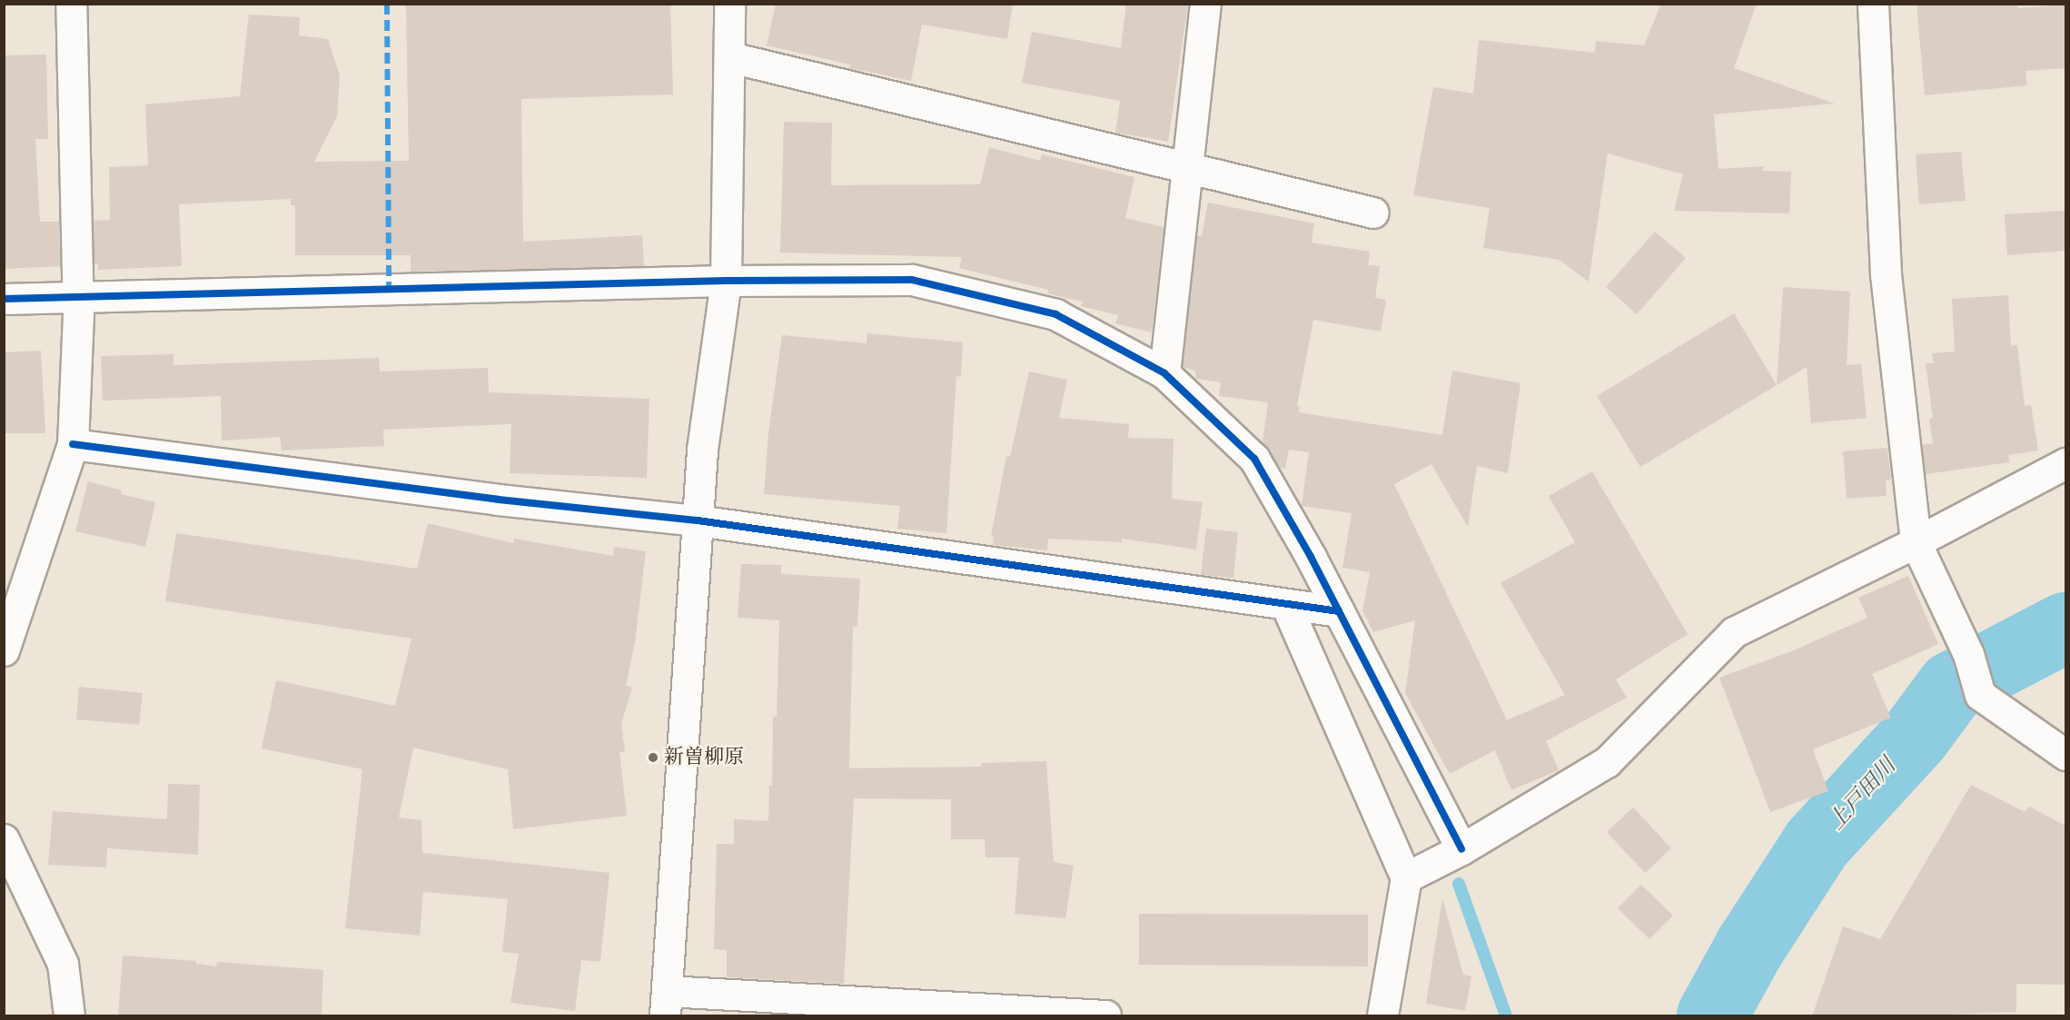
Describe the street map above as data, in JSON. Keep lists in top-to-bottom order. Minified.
{"water":["上戸田川"],"places":["新曽柳原"]}
